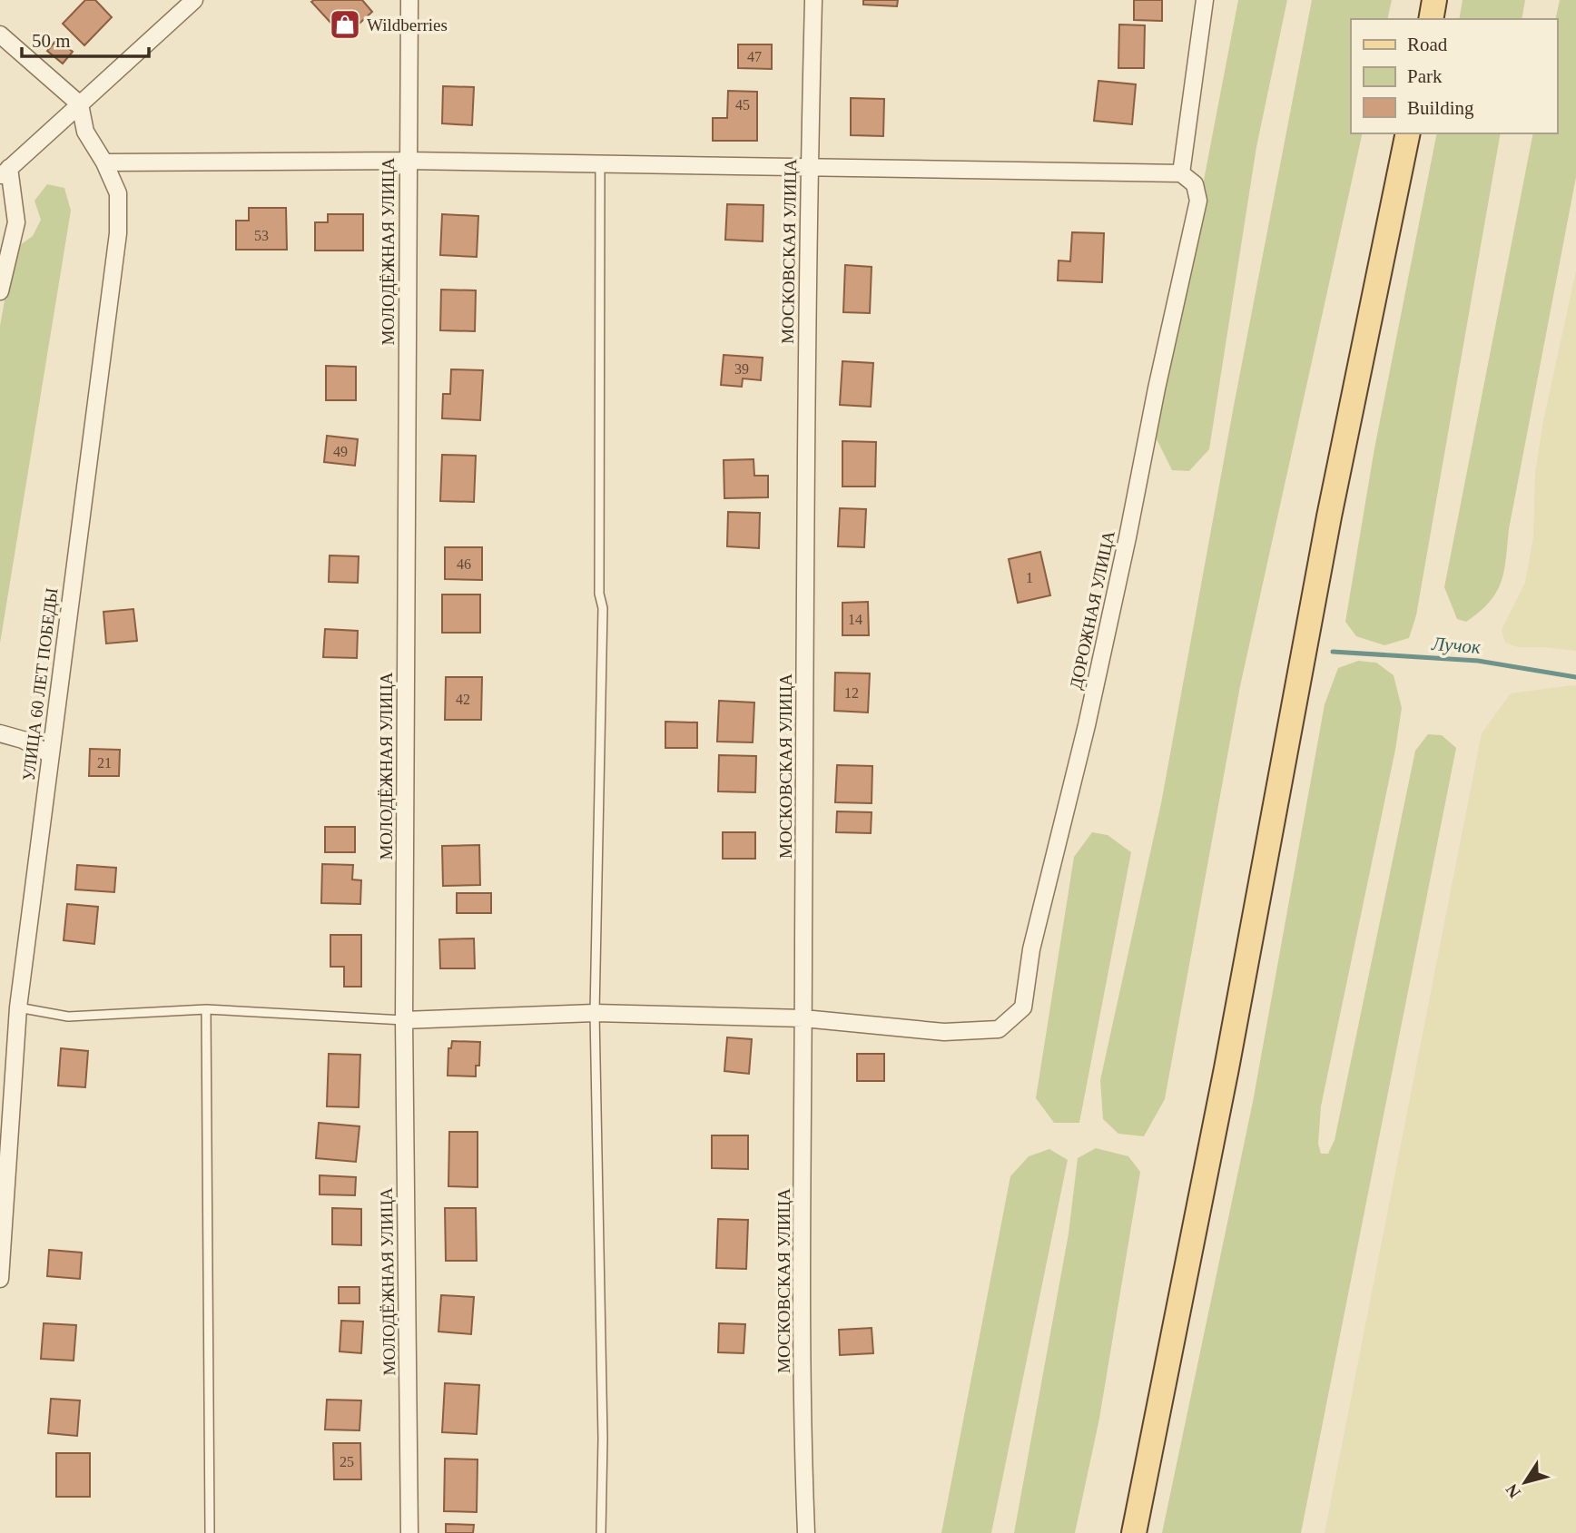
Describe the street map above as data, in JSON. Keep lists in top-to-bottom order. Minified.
{"streets":{"street":["МОЛОДЁЖНАЯ УЛИЦА","МОСКОВСКАЯ УЛИЦА","ДОРОЖНАЯ УЛИЦА","УЛИЦА 60 ЛЕТ ПОБЕДЫ"]},"crossings":[["МОЛОДЁЖНАЯ УЛИЦА","ДОРОЖНАЯ УЛИЦА"],["МОСКОВСКАЯ УЛИЦА","ДОРОЖНАЯ УЛИЦА"]],"water":["Лучок"],"places":{"shop":["Wildberries"]},"house_numbers":["47","45","53","39","49","46","1","14","12","42","21","25"],"legend":["Road","Park","Building"],"scale_bar":"50 m","north":"bottom left"}
